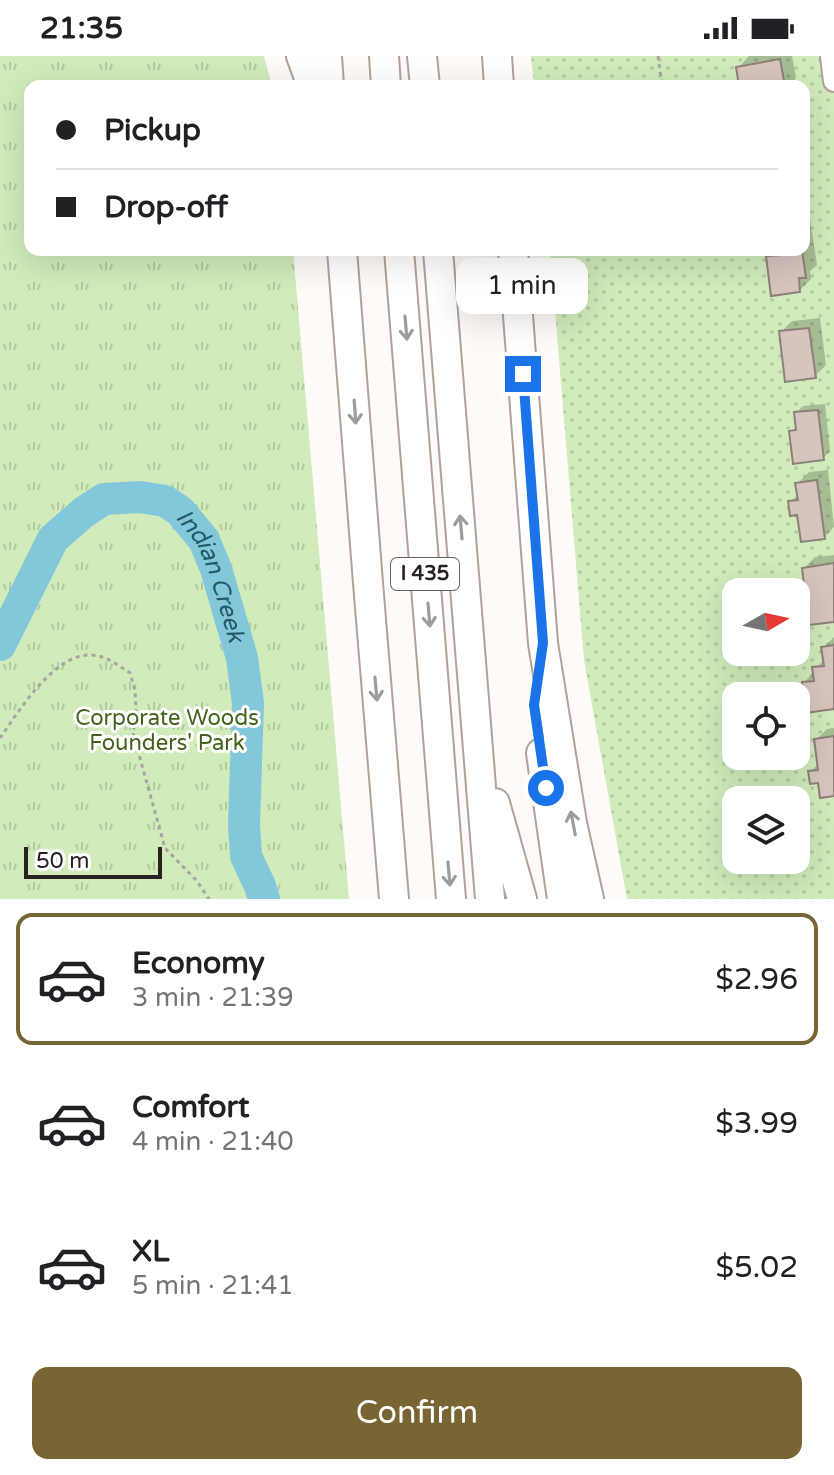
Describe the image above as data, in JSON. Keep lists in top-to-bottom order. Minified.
{"streets":{"highway":["I 435"]},"water":["Indian Creek"],"parks":["Corporate Woods Founders' Park"],"scale_bar":"50 m","north":"right","page":{"status":"21:35","banner":["Pickup","Drop-off"],"bubble":"1 min","scale":"50 m","list":[{"name":"Economy","note":"3 min · 21:39","value":"$2.96"},{"name":"Comfort","note":"4 min · 21:40","value":"$3.99"},{"name":"XL","note":"5 min · 21:41","value":"$5.02"}],"buttons":"Confirm"}}
